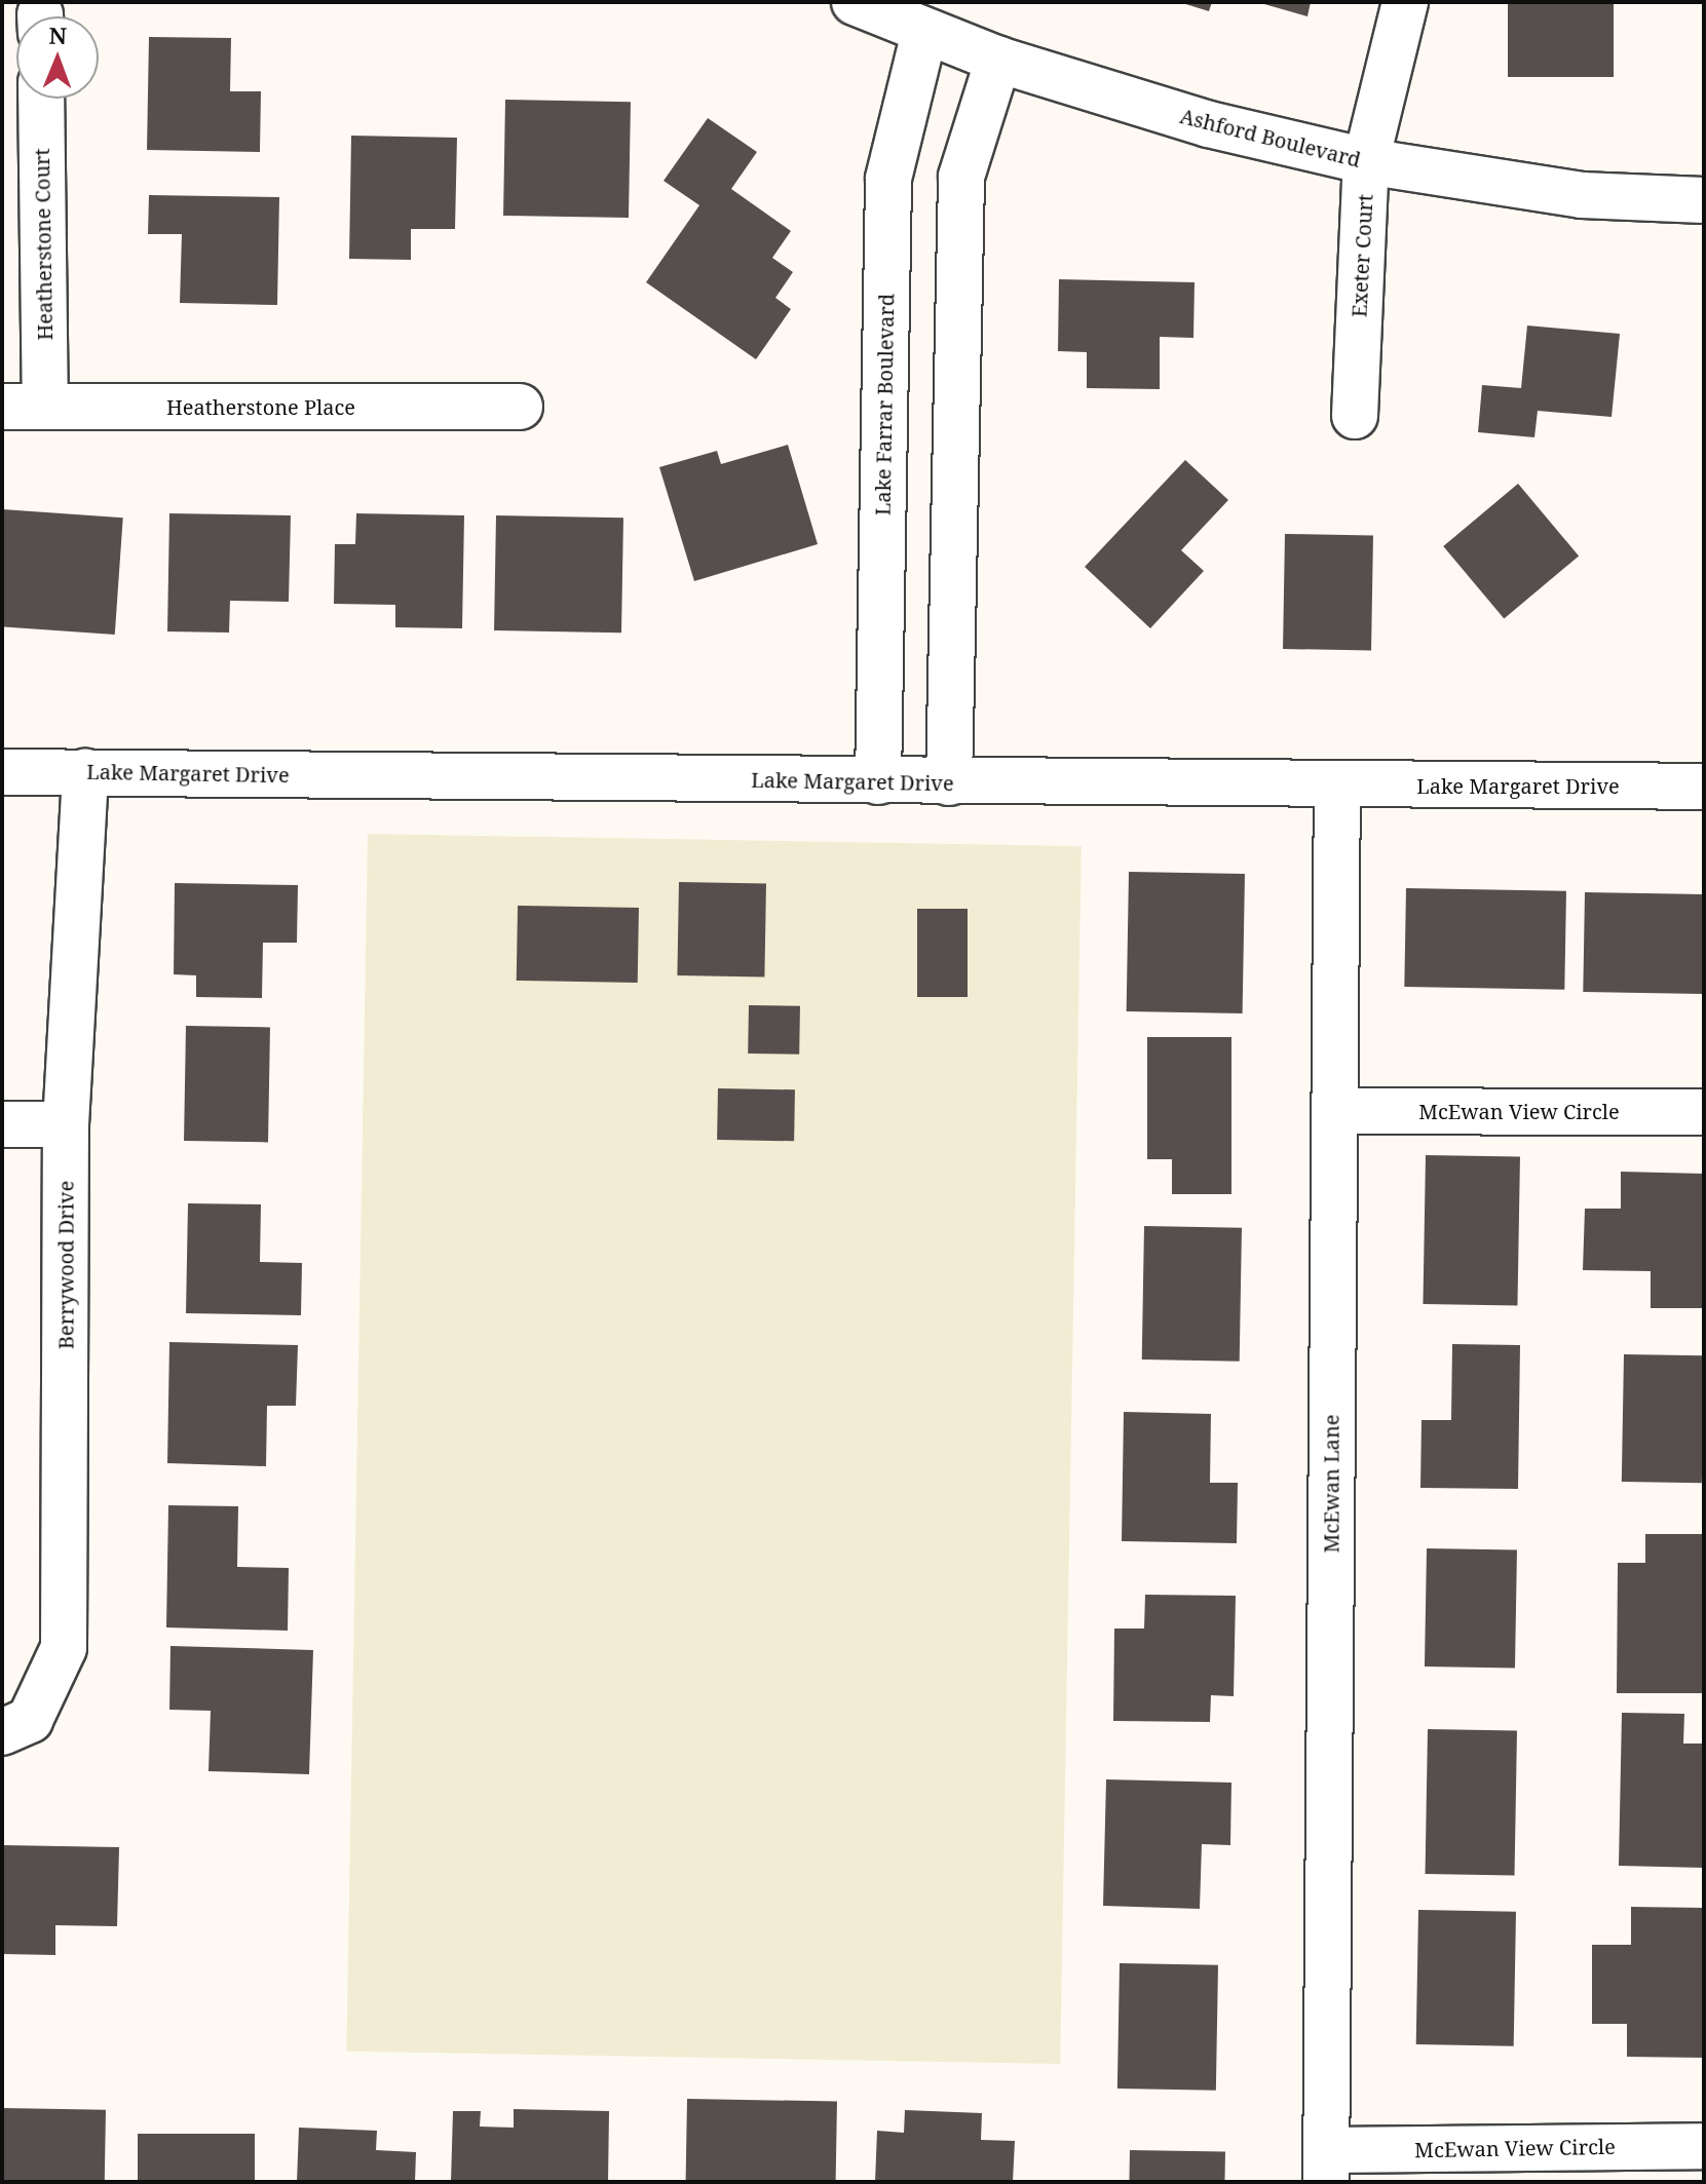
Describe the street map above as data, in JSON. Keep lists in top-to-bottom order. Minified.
{"streets":{"street":["Ashford Boulevard","Heatherstone Court","Exeter Court","Lake Farrar Boulevard","Heatherstone Place","Lake Margaret Drive","McEwan View Circle","Berrywood Drive","McEwan Lane"]},"crossings":[["Ashford Boulevard","Exeter Court"],["Ashford Boulevard","Lake Farrar Boulevard"],["Heatherstone Court","Heatherstone Place"],["Lake Farrar Boulevard","Lake Margaret Drive"],["Lake Margaret Drive","Berrywood Drive"],["Lake Margaret Drive","McEwan Lane"],["McEwan View Circle","McEwan Lane"]],"north":"top"}
